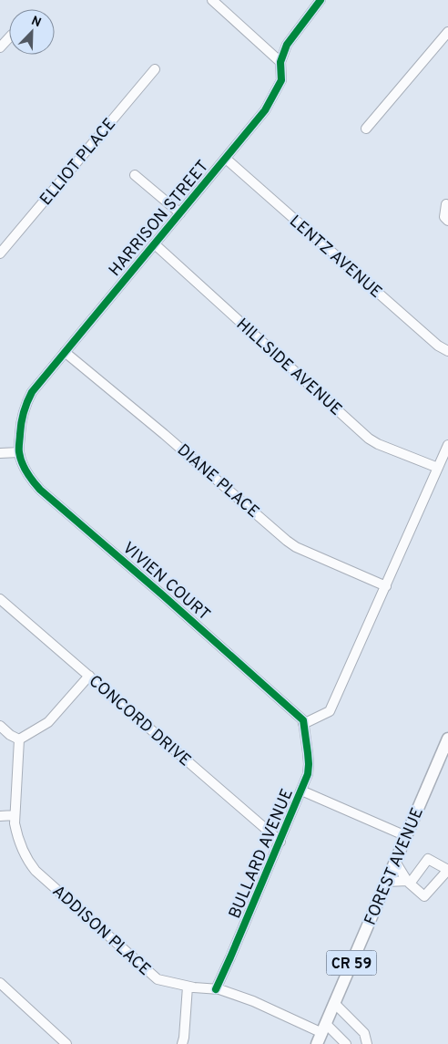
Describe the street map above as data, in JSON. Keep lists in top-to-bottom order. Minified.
{"streets":{"main road":["FOREST AVENUE","CR 59"],"street":["ELLIOT PLACE","HARRISON STREET","LENTZ AVENUE","HILLSIDE AVENUE","DIANE PLACE","VIVIEN COURT","CONCORD DRIVE","BULLARD AVENUE","ADDISON PLACE"]},"crossings":[["HARRISON STREET","LENTZ AVENUE"],["HARRISON STREET","HILLSIDE AVENUE"],["HARRISON STREET","DIANE PLACE"],["HARRISON STREET","VIVIEN COURT"],["VIVIEN COURT","BULLARD AVENUE"],["CONCORD DRIVE","BULLARD AVENUE"],["BULLARD AVENUE","ADDISON PLACE"],["FOREST AVENUE","ADDISON PLACE"]],"north":"top right"}
